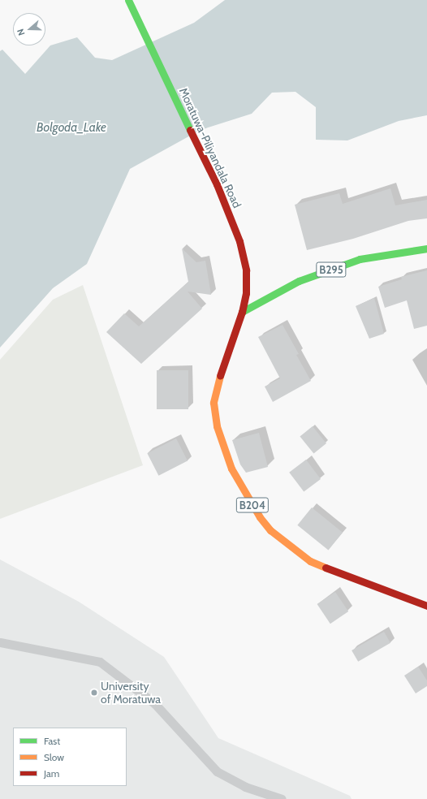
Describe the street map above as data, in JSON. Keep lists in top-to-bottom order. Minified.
{"streets":{"main road":["Moratuwa-Piliyandala Road","B295","B204"]},"crossings":[["Moratuwa-Piliyandala Road","B295"],["Moratuwa-Piliyandala Road","B204"],["B295","B204"]],"water":["Bolgoda_Lake"],"places":["University of Moratuwa"],"legend":["Fast","Slow","Jam"],"north":"left"}
